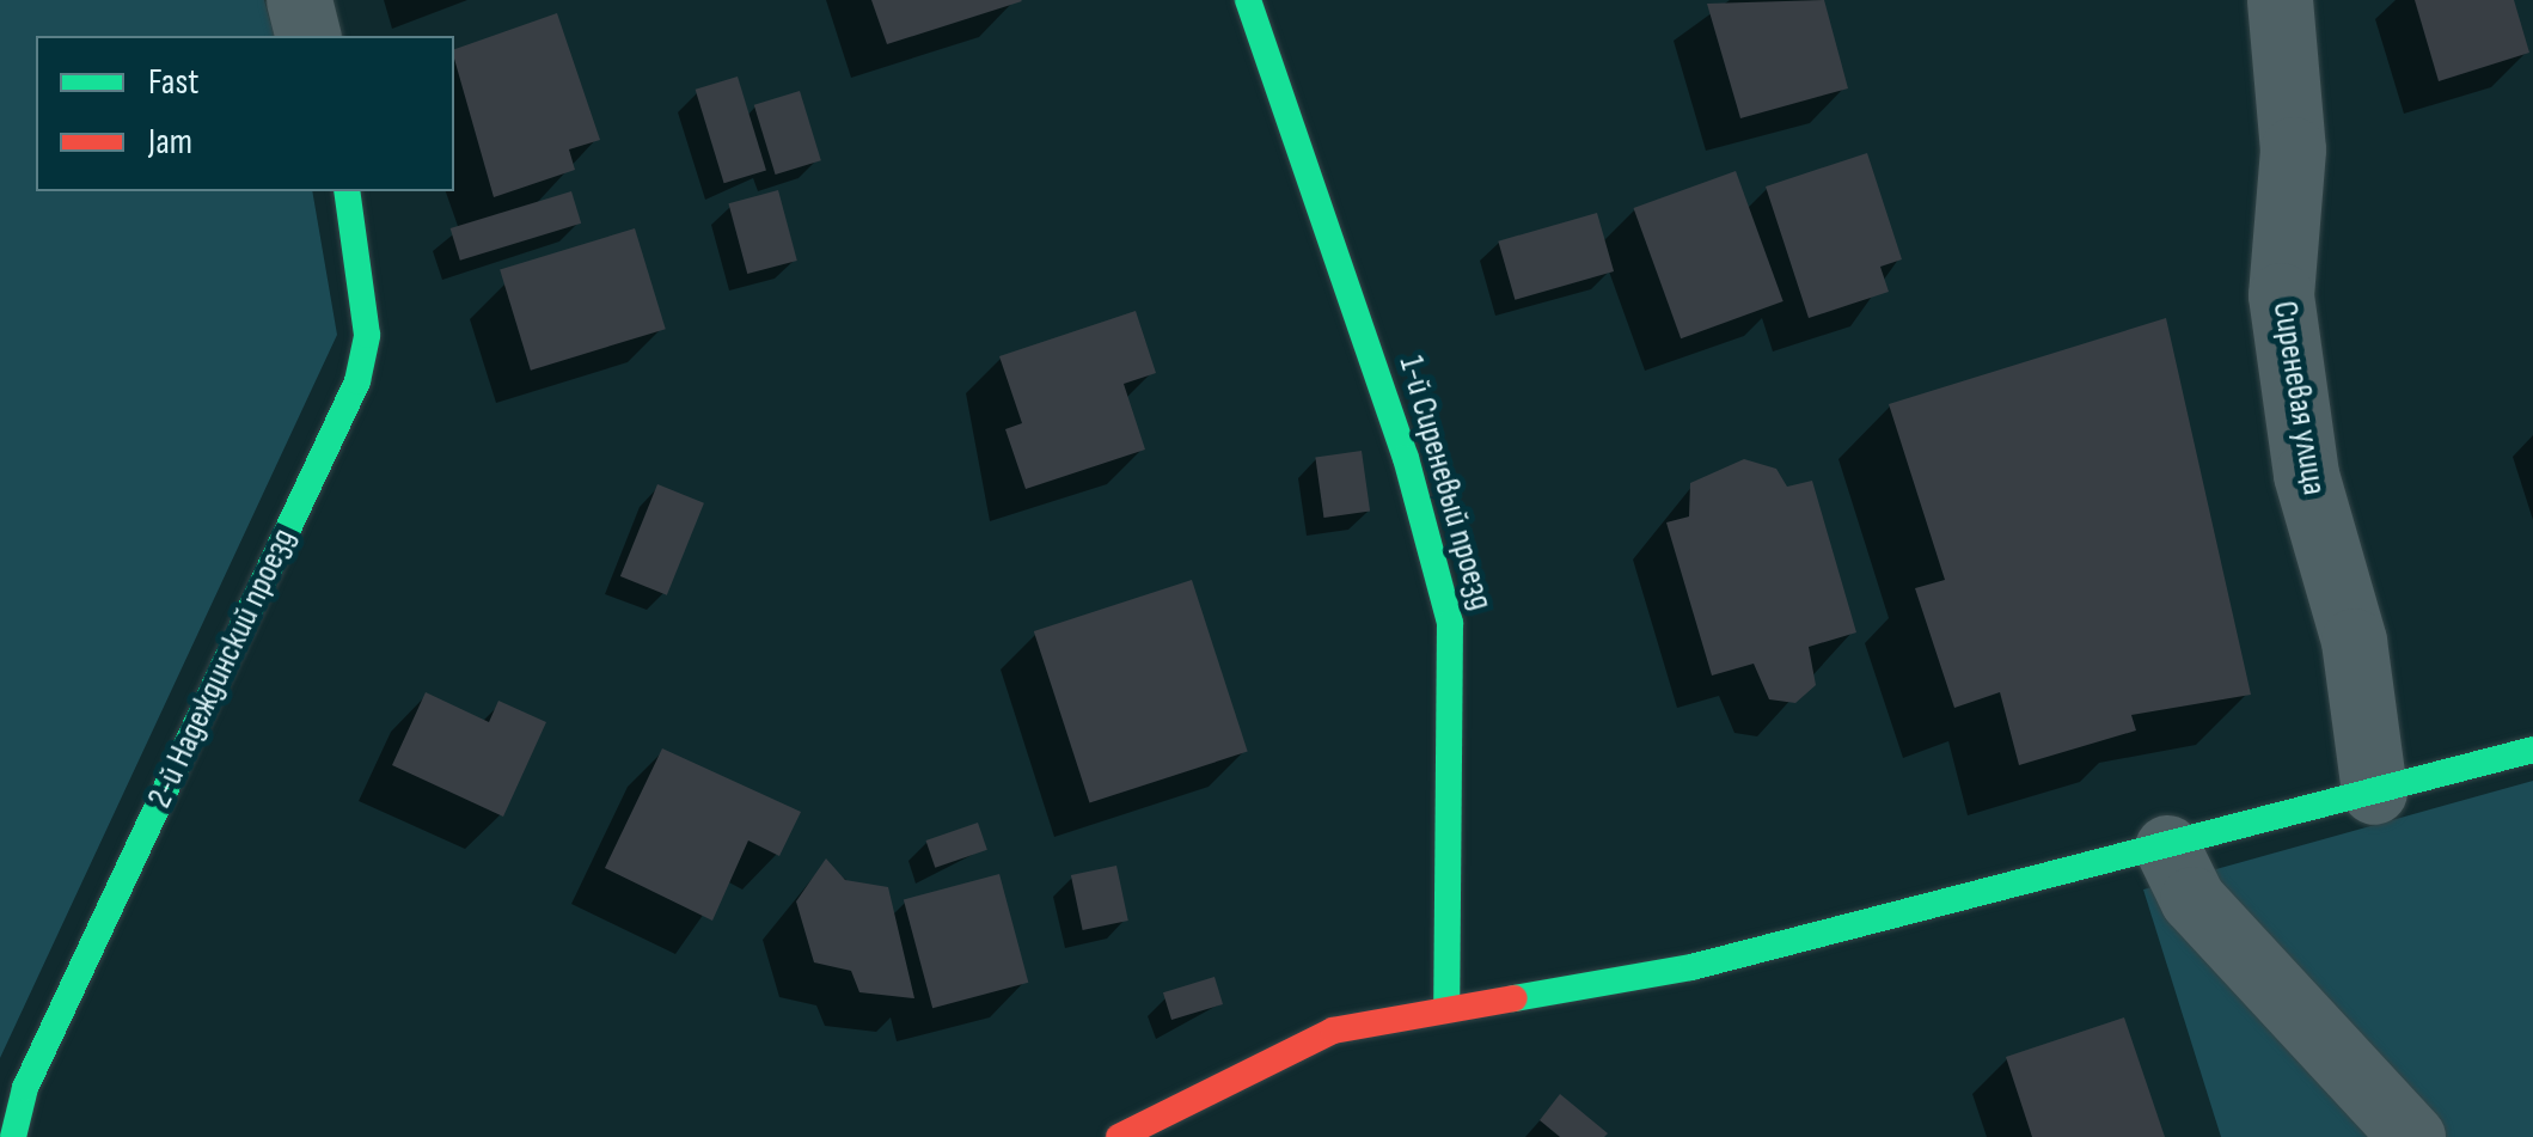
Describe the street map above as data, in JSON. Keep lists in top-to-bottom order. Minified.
{"streets":{"street":["Сиреневая улица","1-й Сиреневый проезд","2-й Надеждинский проезд"]},"legend":["Fast","Jam"]}
